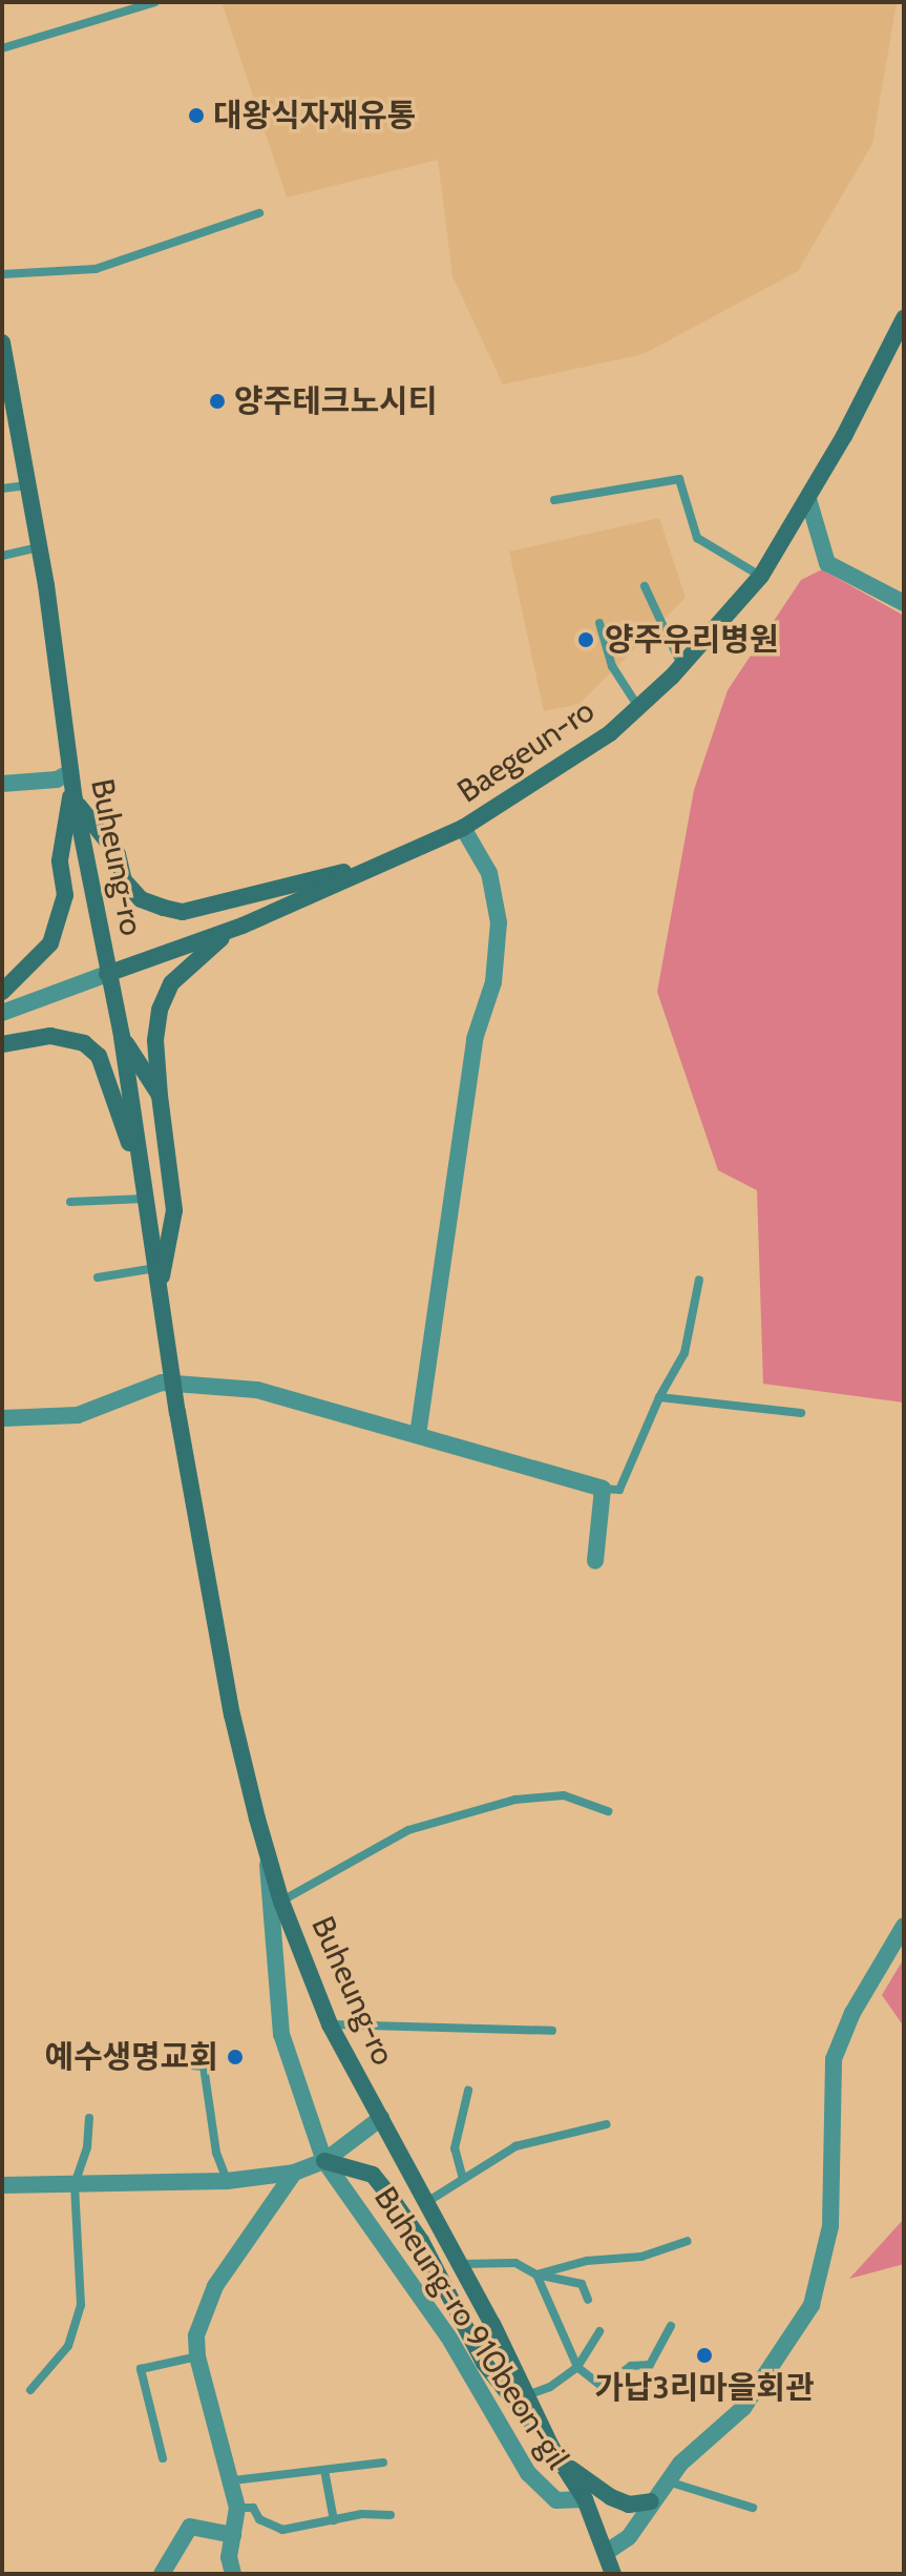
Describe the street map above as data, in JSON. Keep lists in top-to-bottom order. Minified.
{"streets":{"main road":["Baegeun-ro","Buheung-ro"],"street":["Buheung-ro 910beon-gil"]},"crossings":[["Baegeun-ro","Buheung-ro"],["Buheung-ro","Buheung-ro 910beon-gil"]],"places":["대왕식자재유통","양주테크노시티","양주우리병원","예수생명교회","가납3리마을회관"]}
